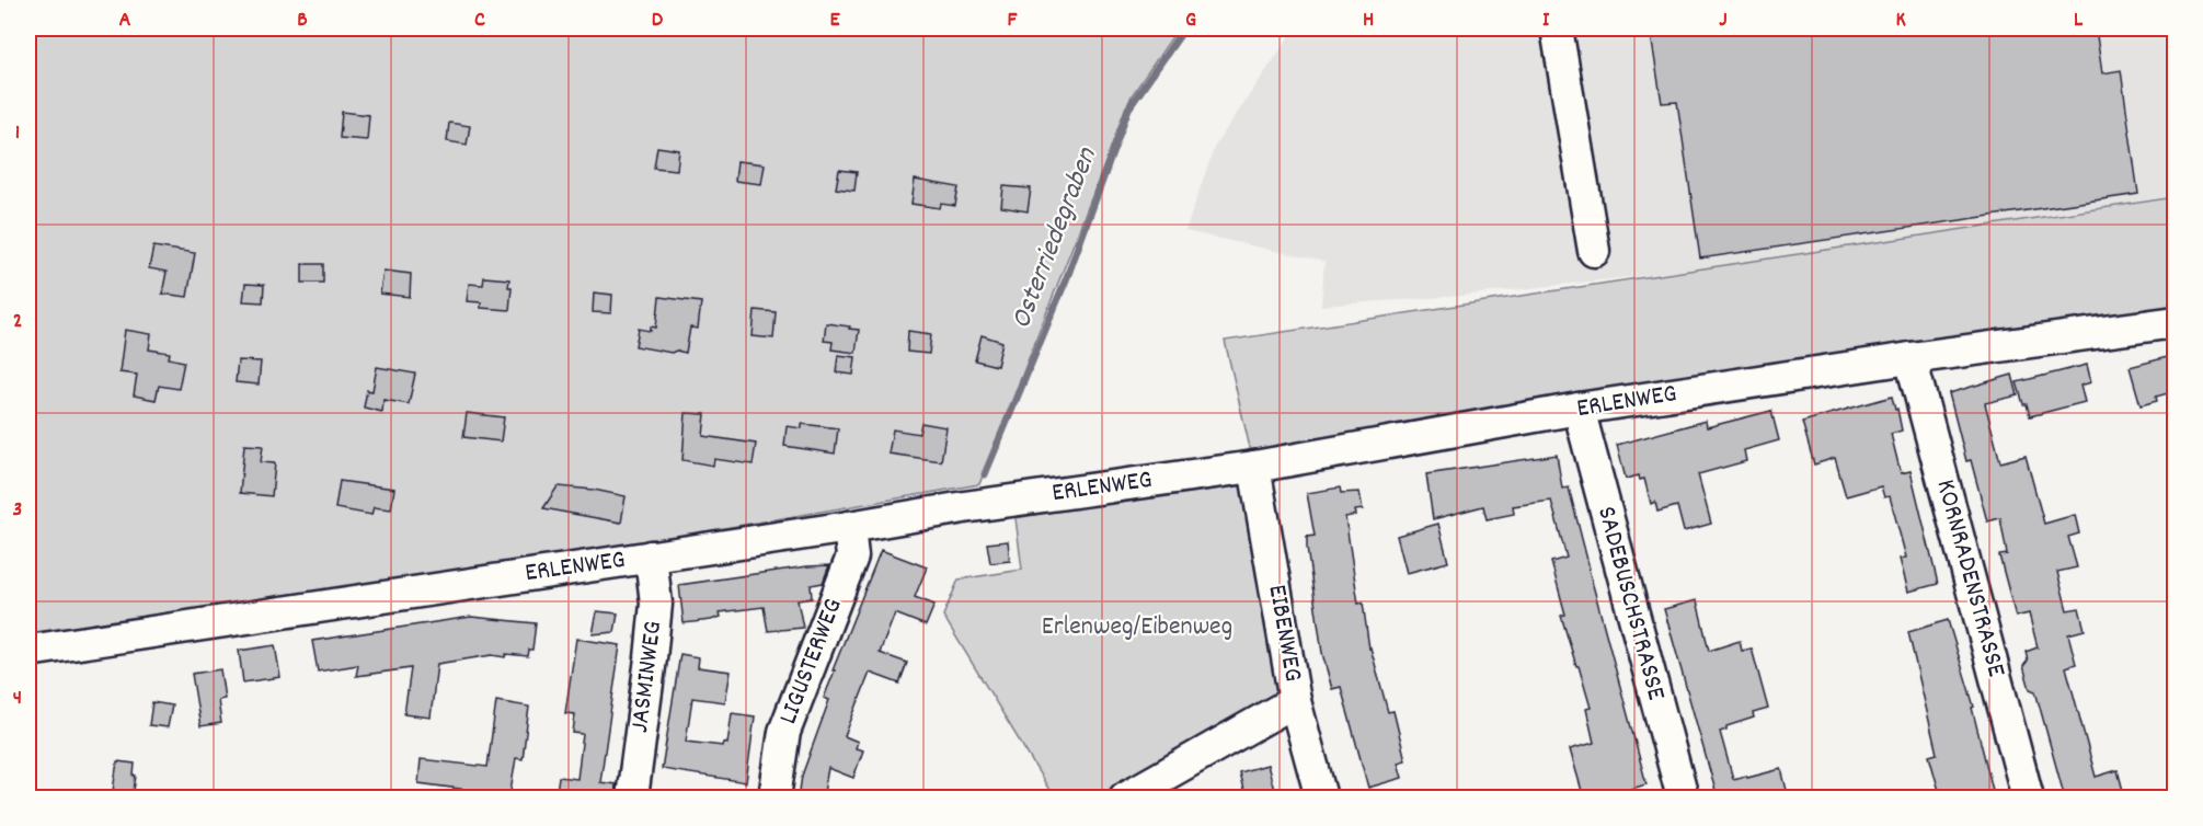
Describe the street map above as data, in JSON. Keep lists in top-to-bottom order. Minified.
{"streets":{"street":["ERLENWEG","KORNRADENSTRASSE","SADEBUSCHSTRASSE","EIBENWEG","LIGUSTERWEG","JASMINWEG"]},"crossings":[["ERLENWEG","KORNRADENSTRASSE"],["ERLENWEG","SADEBUSCHSTRASSE"],["ERLENWEG","EIBENWEG"],["ERLENWEG","LIGUSTERWEG"],["ERLENWEG","JASMINWEG"]],"water":["Osterriedegraben"],"parks":["Erlenweg/Eibenweg"],"grid":{"columns":["A","B","C","D","E","F","G","H","I","J","K","L"],"rows":["1","2","3","4"]}}
